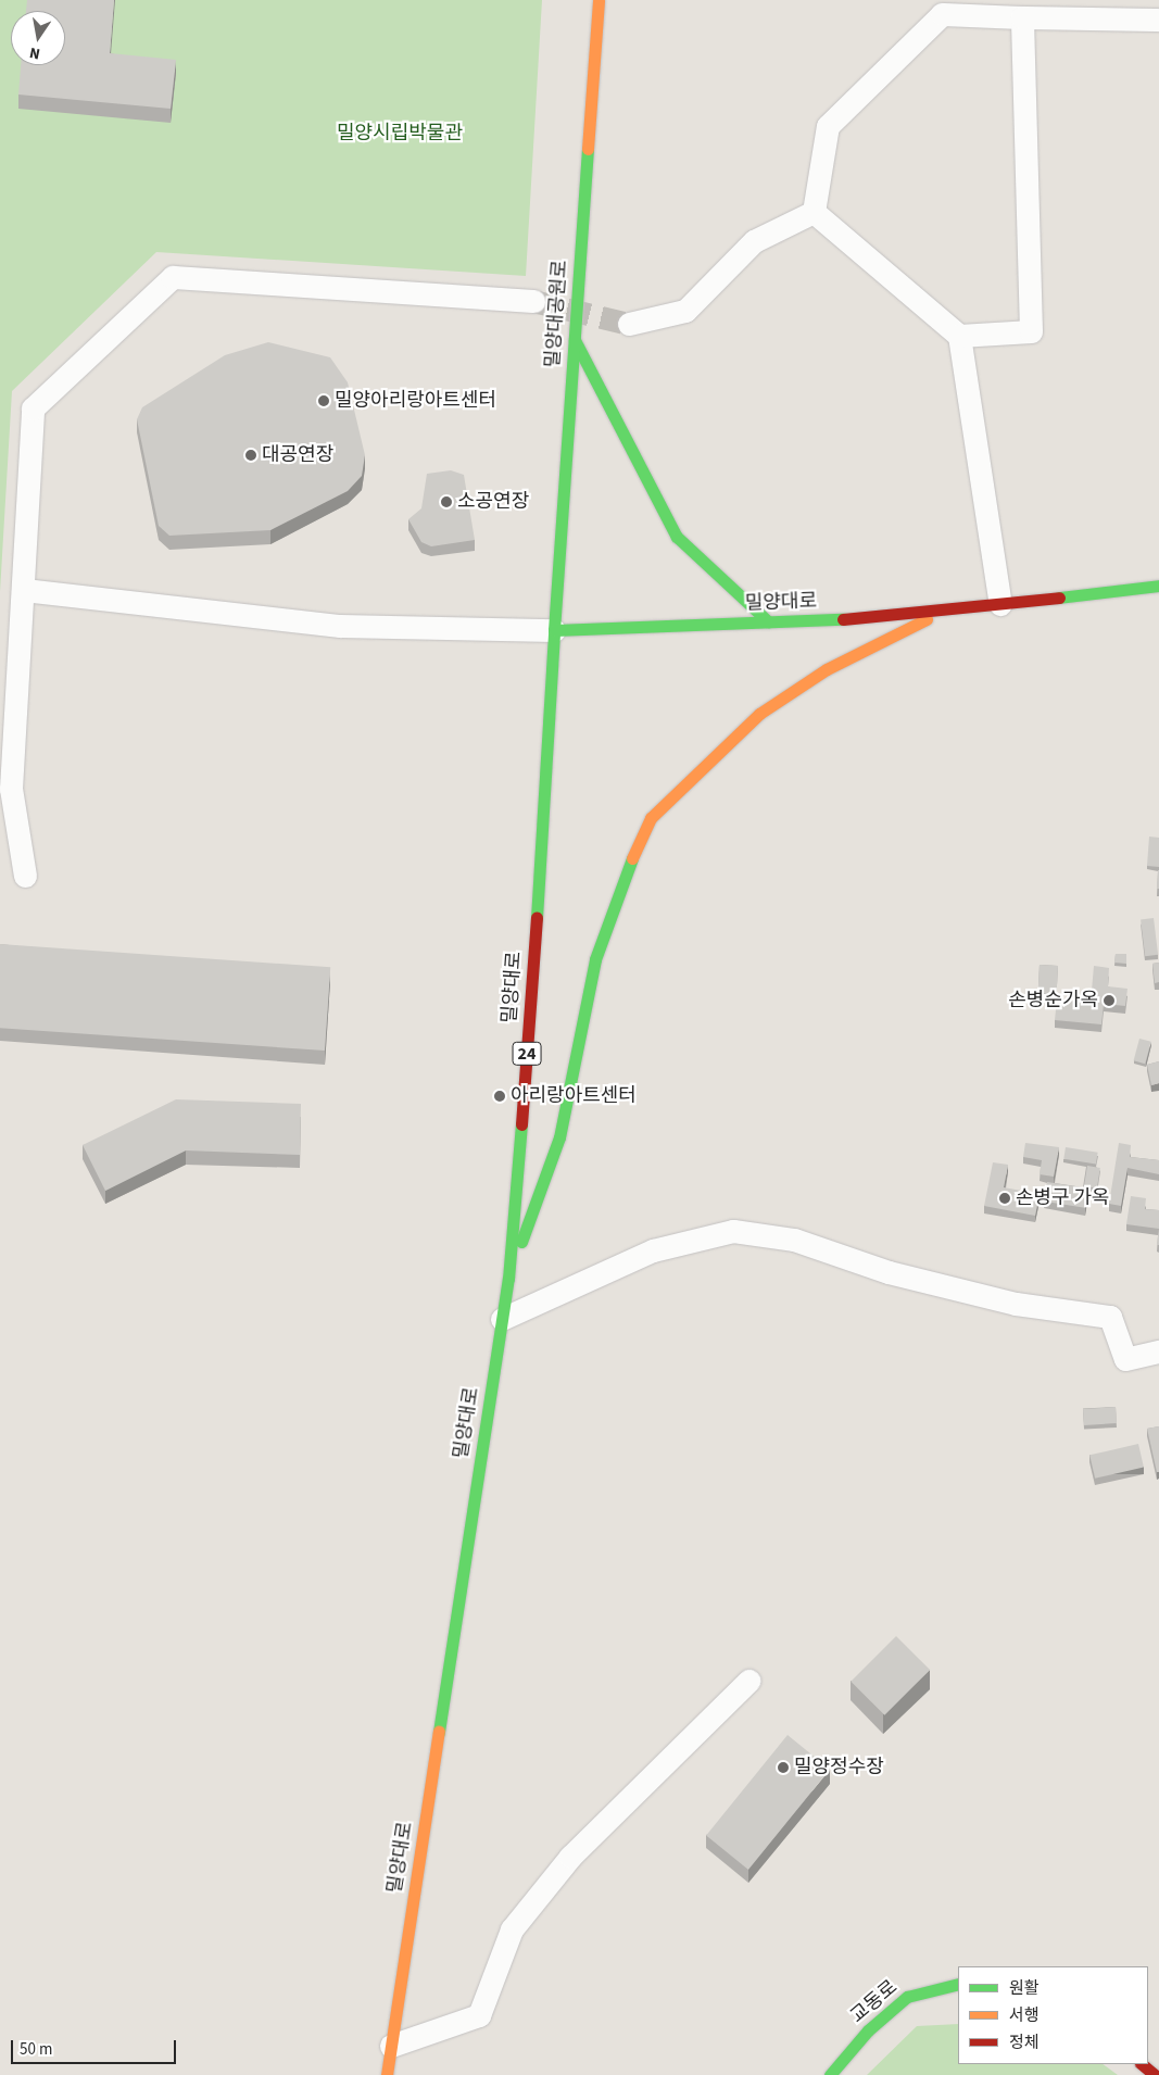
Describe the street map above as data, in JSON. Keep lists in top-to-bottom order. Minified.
{"streets":{"main road":["밀양대공원로","밀양대로","24","교동로"]},"crossings":[["밀양대공원로","밀양대로"]],"parks":["밀양시립박물관"],"places":["밀양아리랑아트센터","대공연장","소공연장","손병순가옥","아리랑아트센터","손병구 가옥","밀양정수장"],"legend":["원활","서행","정체"],"scale_bar":"50 m","north":"bottom"}
